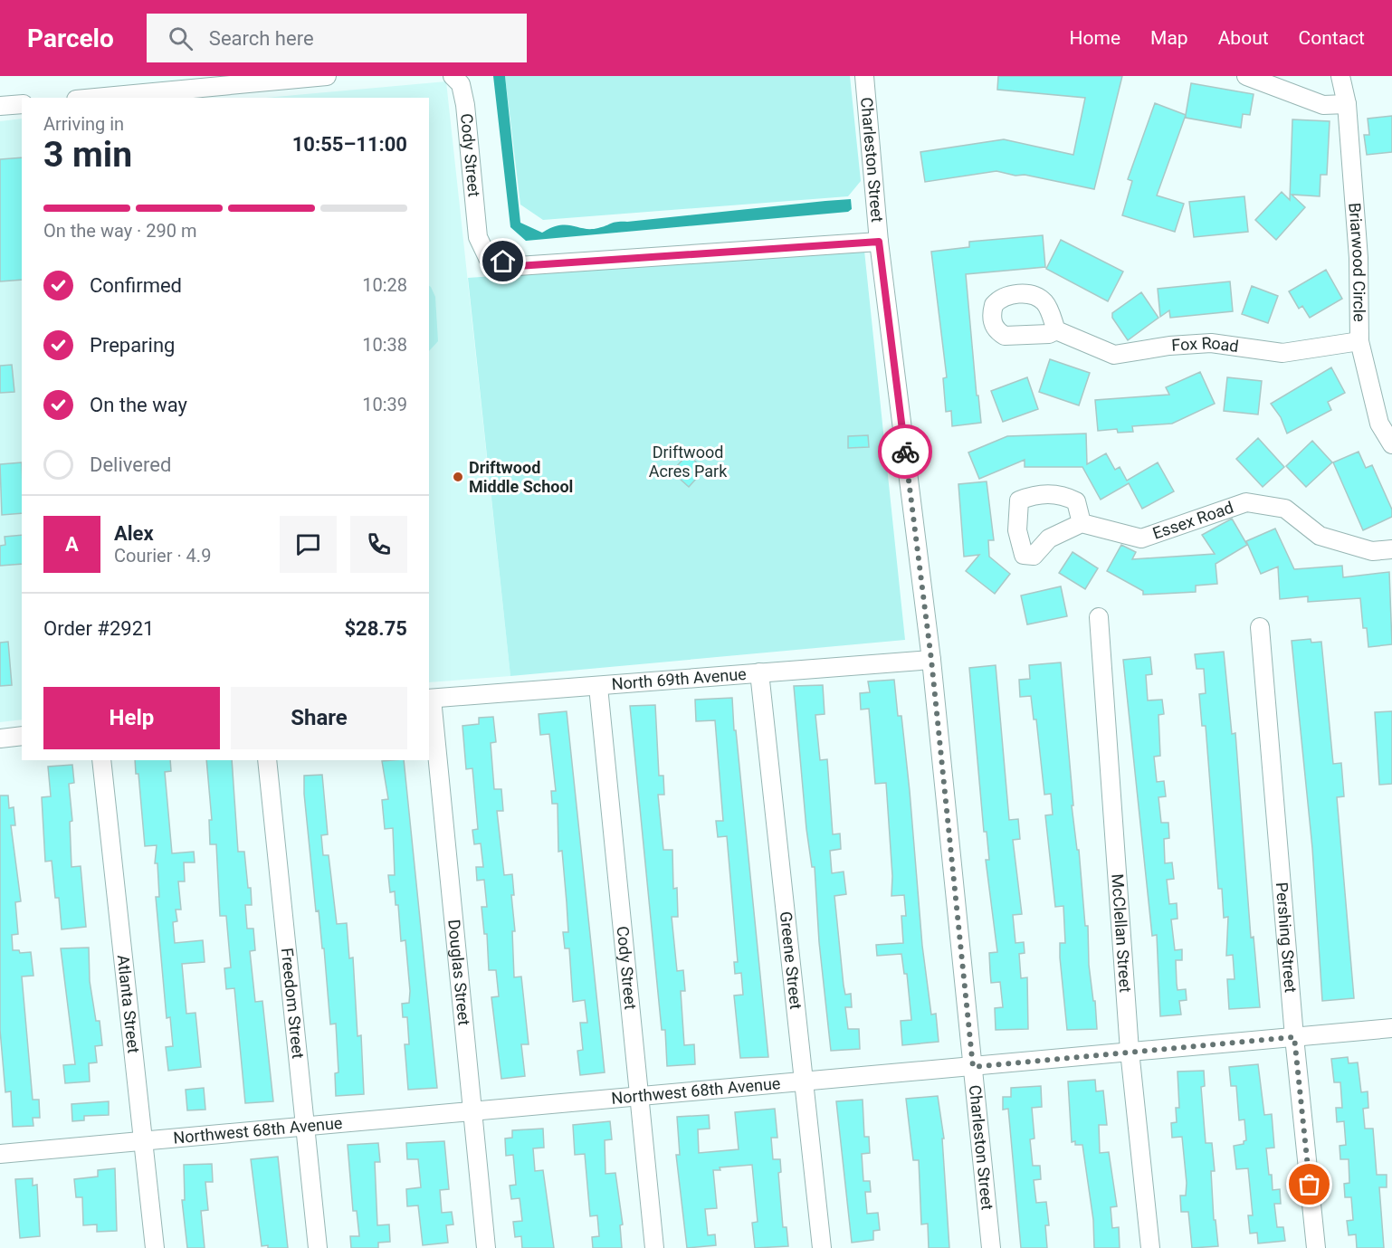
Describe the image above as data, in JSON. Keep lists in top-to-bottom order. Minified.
{"streets":{"street":["Cody Street","Charleston Street","Briarwood Circle","Fox Road","Essex Road","North 69th Avenue","McClellan Street","Pershing Street","Greene Street","Douglas Street","Atlanta Street","Freedom Street","Northwest 68th Avenue"]},"crossings":[["Cody Street","Charleston Street"],["Cody Street","North 69th Avenue"],["Cody Street","Northwest 68th Avenue"],["Charleston Street","North 69th Avenue"],["Charleston Street","Northwest 68th Avenue"],["Briarwood Circle","Fox Road"],["North 69th Avenue","Greene Street"],["North 69th Avenue","Douglas Street"],["McClellan Street","Northwest 68th Avenue"],["Pershing Street","Northwest 68th Avenue"],["Greene Street","Northwest 68th Avenue"],["Douglas Street","Northwest 68th Avenue"],["Atlanta Street","Northwest 68th Avenue"],["Freedom Street","Northwest 68th Avenue"]],"parks":["Driftwood Acres Park"],"places":["Driftwood Middle School"],"page":{"header":"Parcelo","search":"Search here","nav":["Home","Map","About","Contact"],"heading":["3 min","Arriving in","10:55–11:00"],"panel":["Alex","Courier · 4.9","Order #2921","$28.75"],"bar":"On the way · 290 m","list":[["Confirmed","10:28"],["Preparing","10:38"],["On the way","10:39"],"Delivered"],"round":"A","buttons":["Help","Share"]}}
